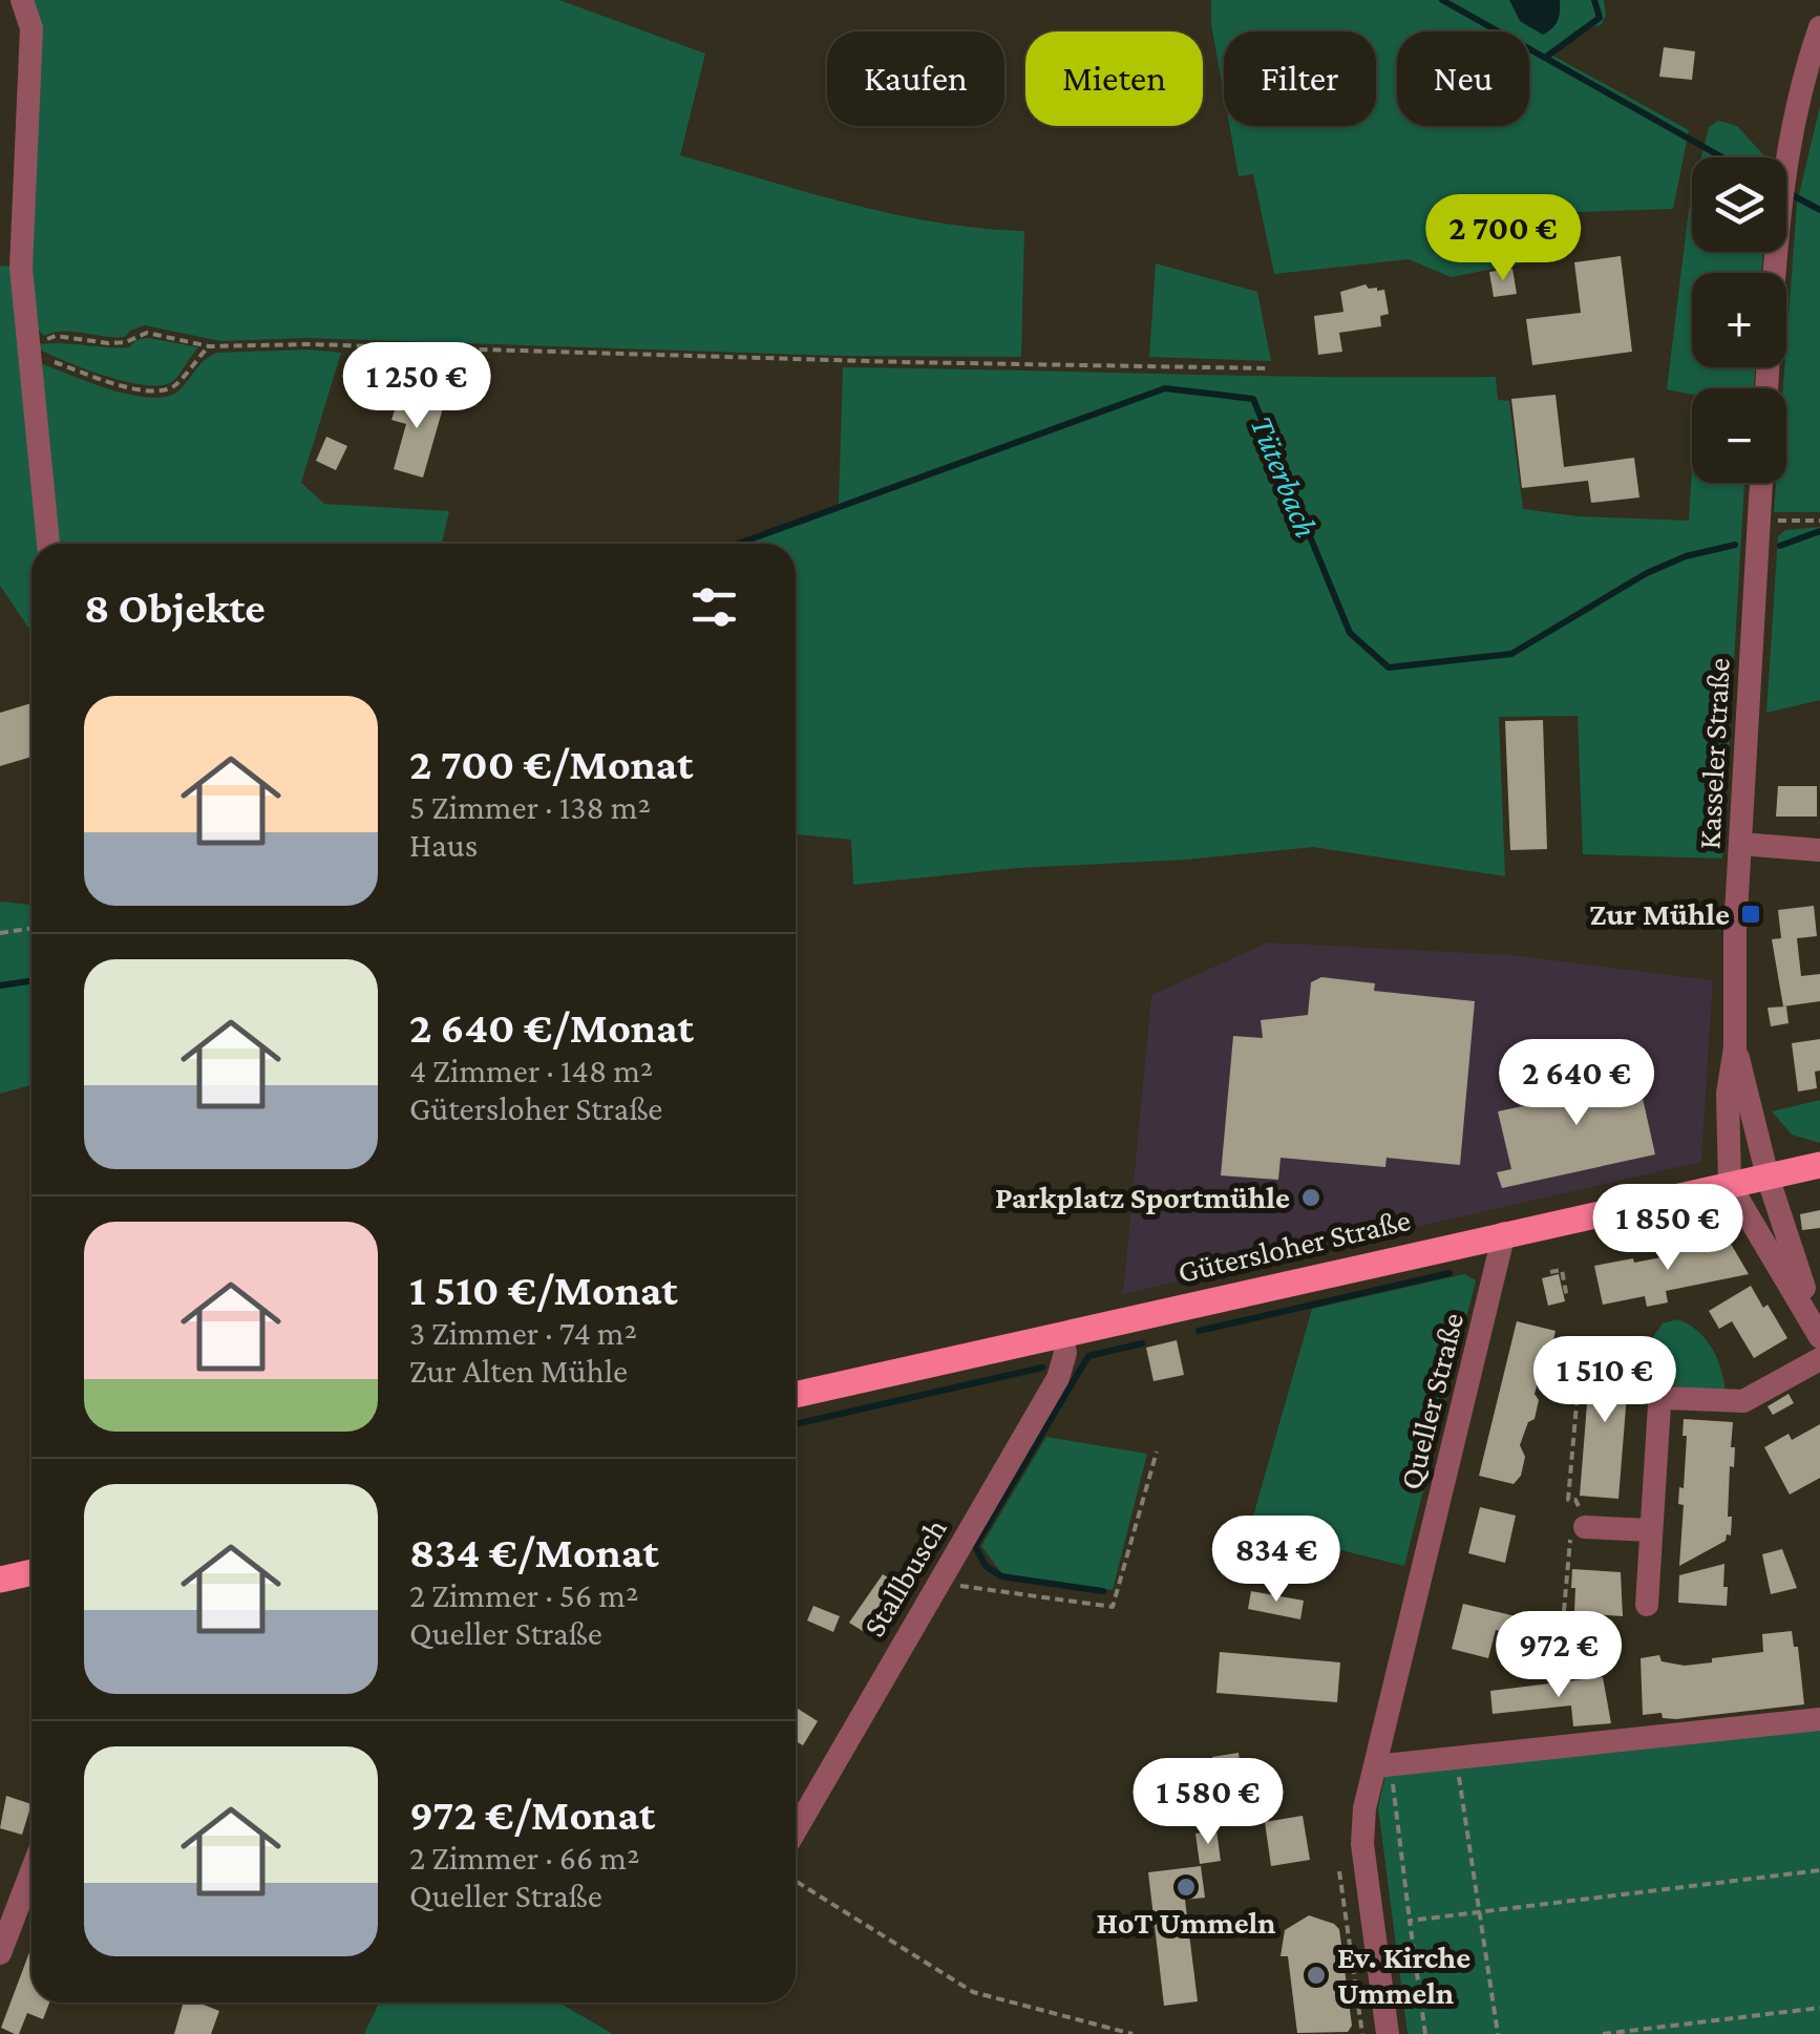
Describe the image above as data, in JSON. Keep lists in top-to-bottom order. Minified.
{"streets":{"main road":["Gütersloher Straße"],"street":["Kasseler Straße","Queller Straße","Stallbusch"]},"crossings":[["Kasseler Straße","Gütersloher Straße"],["Gütersloher Straße","Queller Straße"],["Gütersloher Straße","Stallbusch"]],"water":["Tüterbach"],"places":{"transit":["Zur Mühle"],"other":["Parkplatz Sportmühle","HoT Ummeln","Ev. Kirche Ummeln"]},"page":{"chip":["Kaufen","Mieten","Filter","Neu"],"map_buttons":["+","−"],"price":["2 700 €","1 250 €","2 640 €","1 850 €","1 510 €","834 €","972 €","1 580 €"],"heading":"8 Objekte","list":[{"name":"2 700 €/Monat","note":"5 Zimmer · 138 m² · Haus"},{"name":"2 640 €/Monat","note":"4 Zimmer · 148 m² · Gütersloher Straße"},{"name":"1 510 €/Monat","note":"3 Zimmer · 74 m² · Zur Alten Mühle"},{"name":"834 €/Monat","note":"2 Zimmer · 56 m² · Queller Straße"},{"name":"972 €/Monat","note":"2 Zimmer · 66 m² · Queller Straße"}]}}
